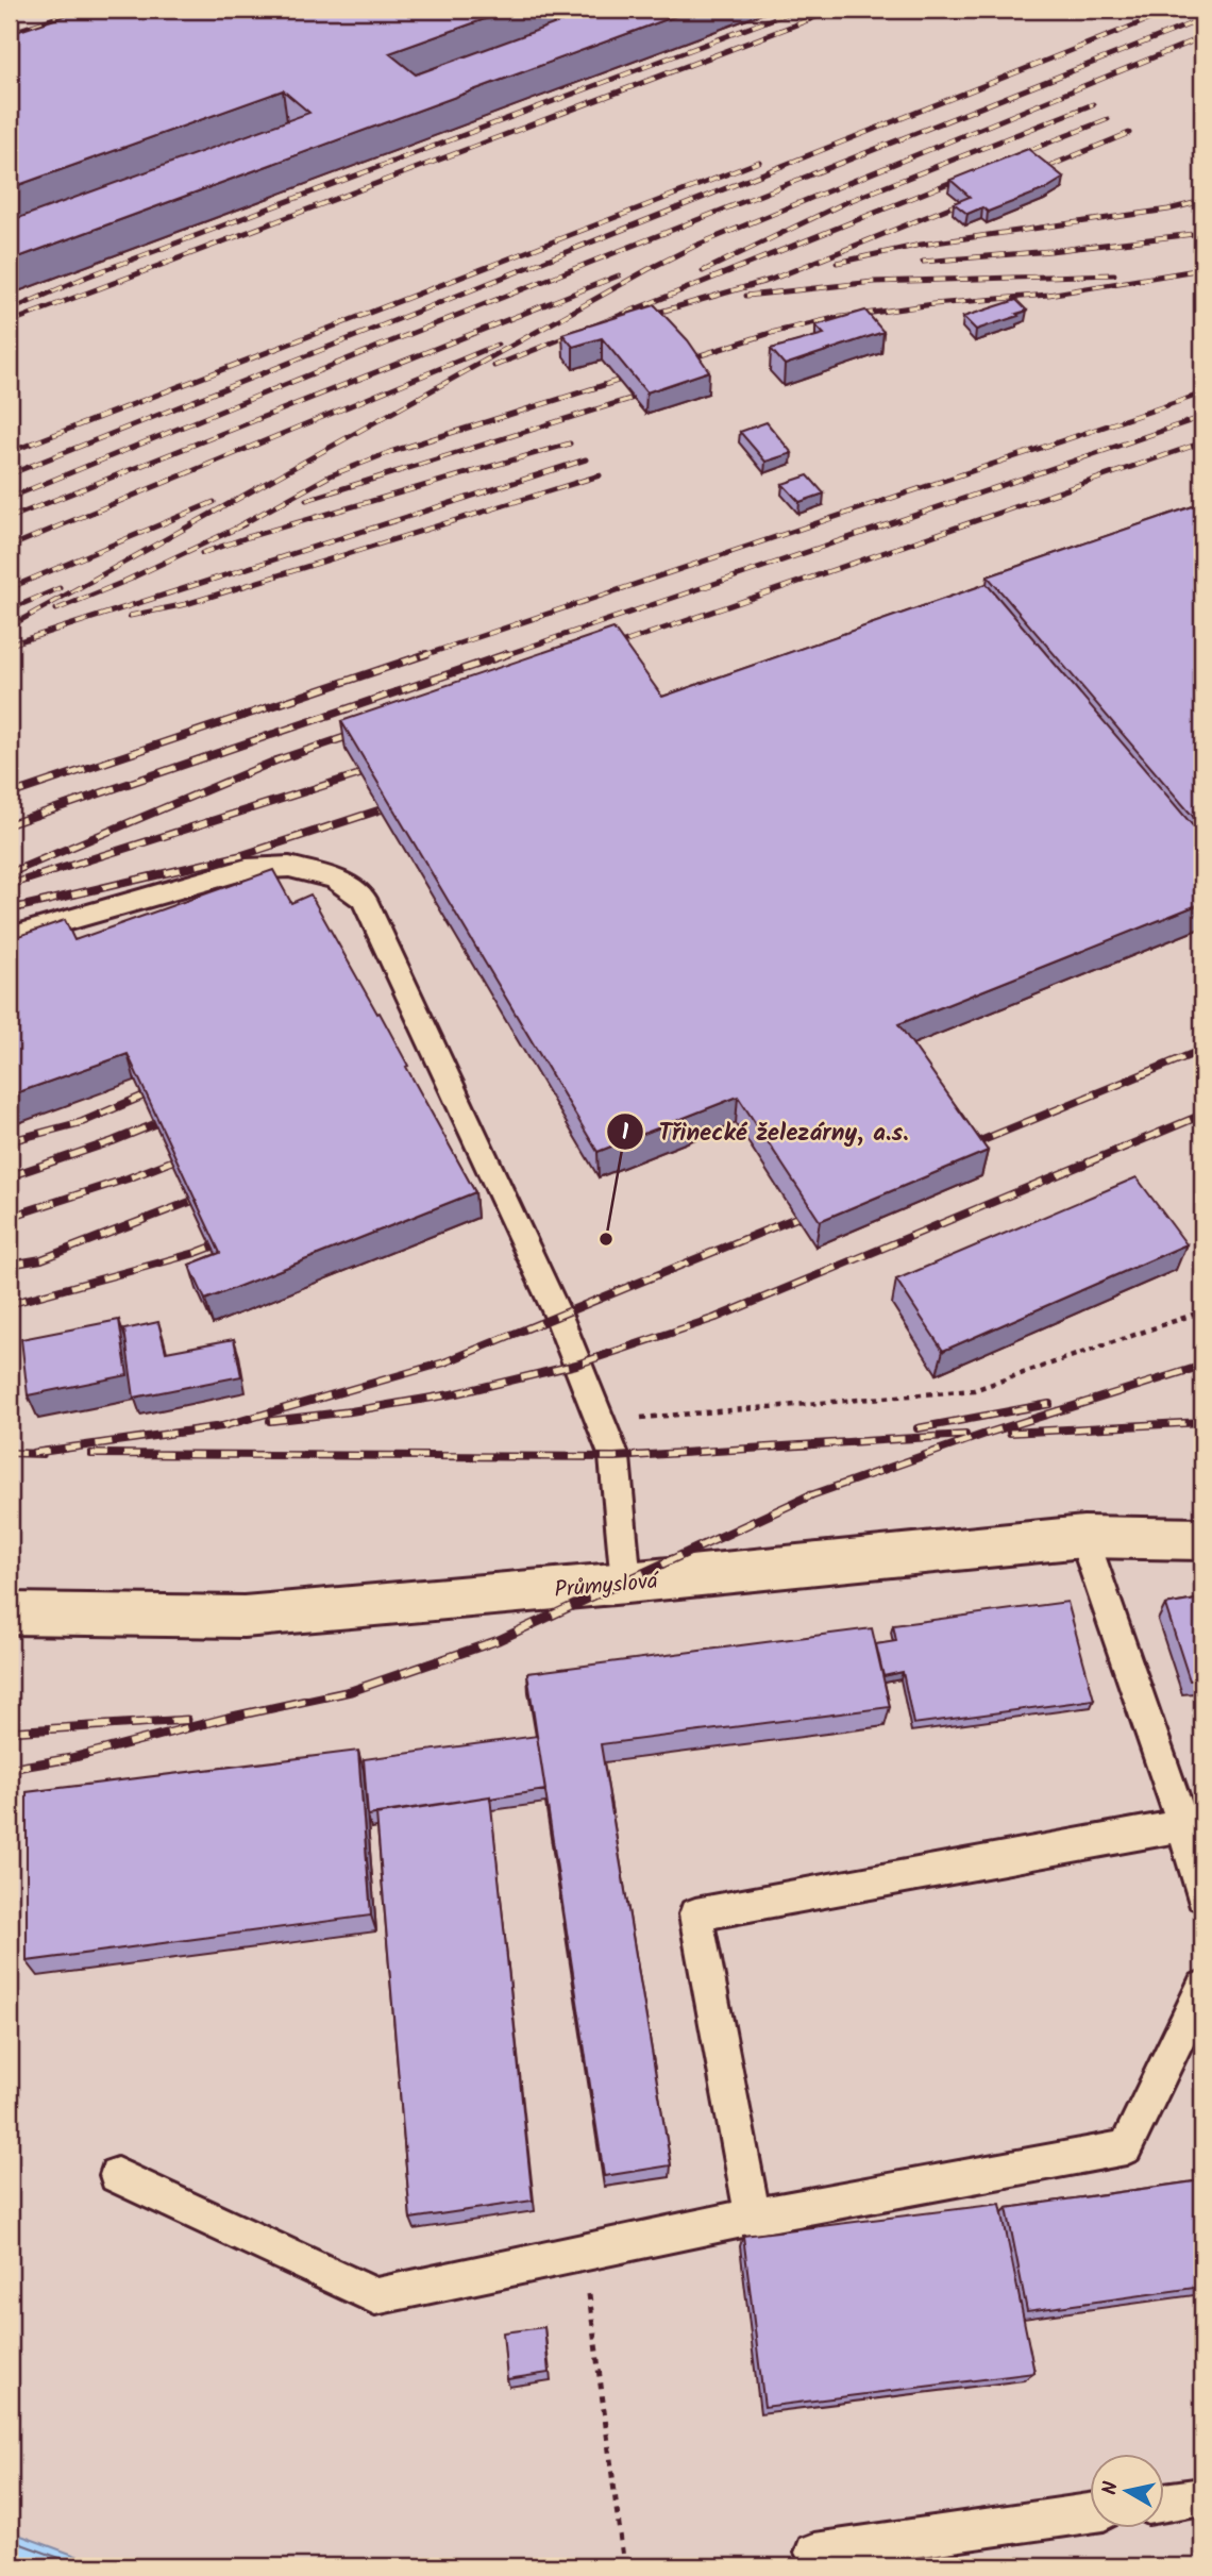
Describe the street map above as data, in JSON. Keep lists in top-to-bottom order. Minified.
{"streets":{"street":["Průmyslová"]},"places":["Třinecké železárny, a.s."],"north":"left"}
